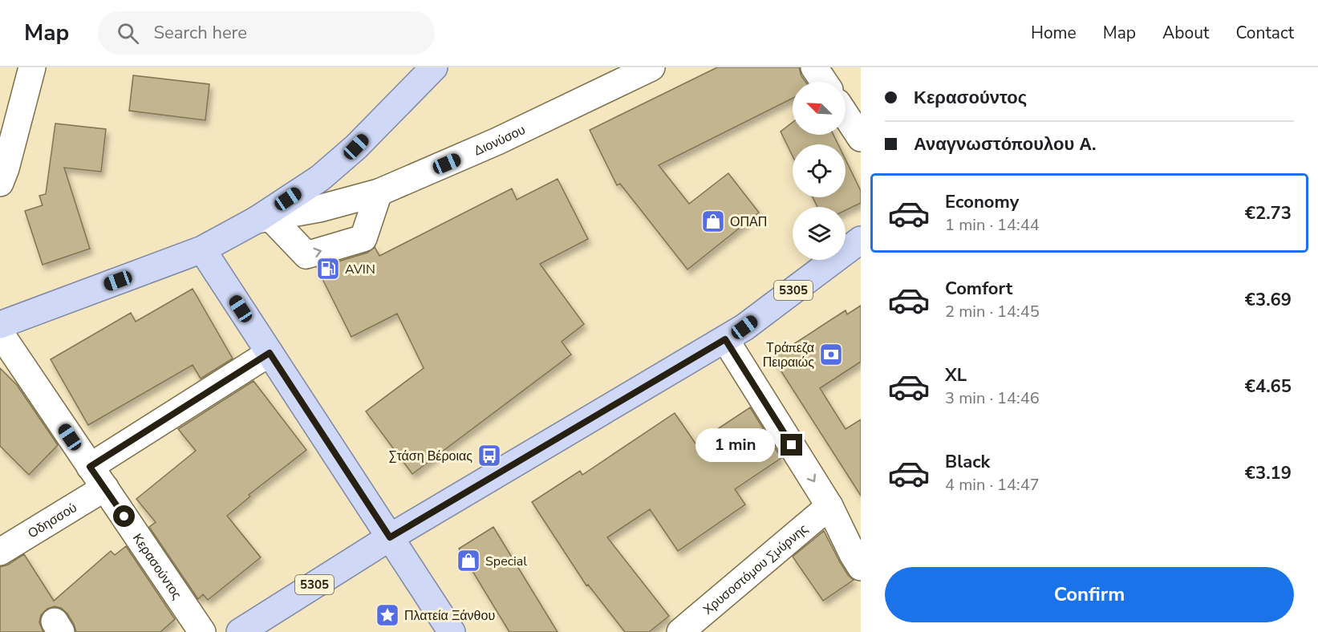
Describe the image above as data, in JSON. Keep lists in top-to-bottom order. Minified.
{"streets":{"main road":["5305"],"street":["Διονύσου","Οδησσού","Κερασούντος","Χρυσοστόμου Σμύρνης"]},"crossings":[["Οδησσού","Κερασούντος"]],"places":{"shop":["ΟΠΑΠ","Special"],"fuel station":["AVIN"],"bank":["Τράπεζα Πειραιώς"],"bus stop":["Στάση Βέροιας"],"place":["Πλατεία Ξάνθου"]},"north":"top left","page":{"header":"Map","search":"Search here","nav":["Home","Map","About","Contact"],"banner":["Κερασούντος","Αναγνωστόπουλου Α."],"list":[{"name":"Economy","note":"1 min · 14:44","value":"€2.73"},{"name":"Comfort","note":"2 min · 14:45","value":"€3.69"},{"name":"XL","note":"3 min · 14:46","value":"€4.65"},{"name":"Black","note":"4 min · 14:47","value":"€3.19"}],"bubble":"1 min","buttons":"Confirm"}}
